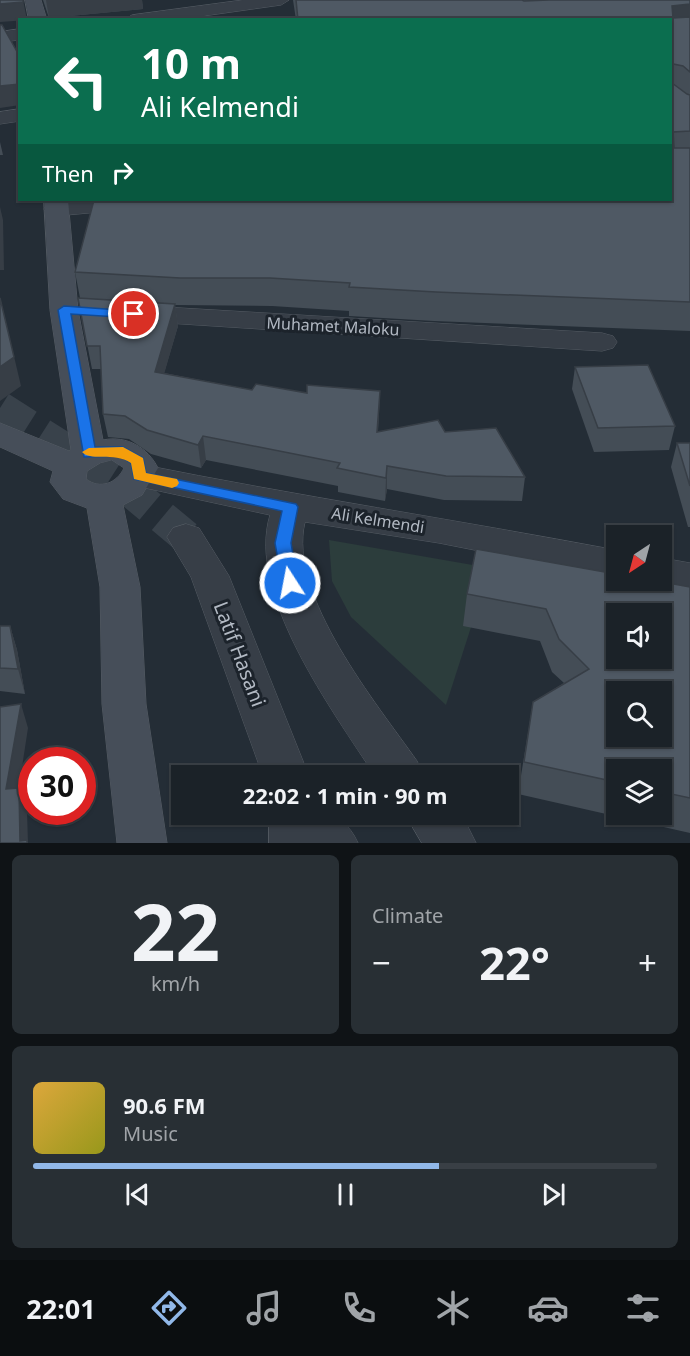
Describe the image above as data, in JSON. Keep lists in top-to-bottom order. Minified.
{"streets":{"street":["Muhamet Maloku","Ali Kelmendi","Latif Hasani"]},"north":"bottom left","page":{"turn":["10 m","Ali Kelmendi"],"then":"Then","limit":"30","trip":"22:02 · 1 min · 90 m","tile":[["22","km/h"],"Climate"],"heat":["−","22°","+"],"song":["90.6 FM","Music"],"tabs":"22:01"}}
